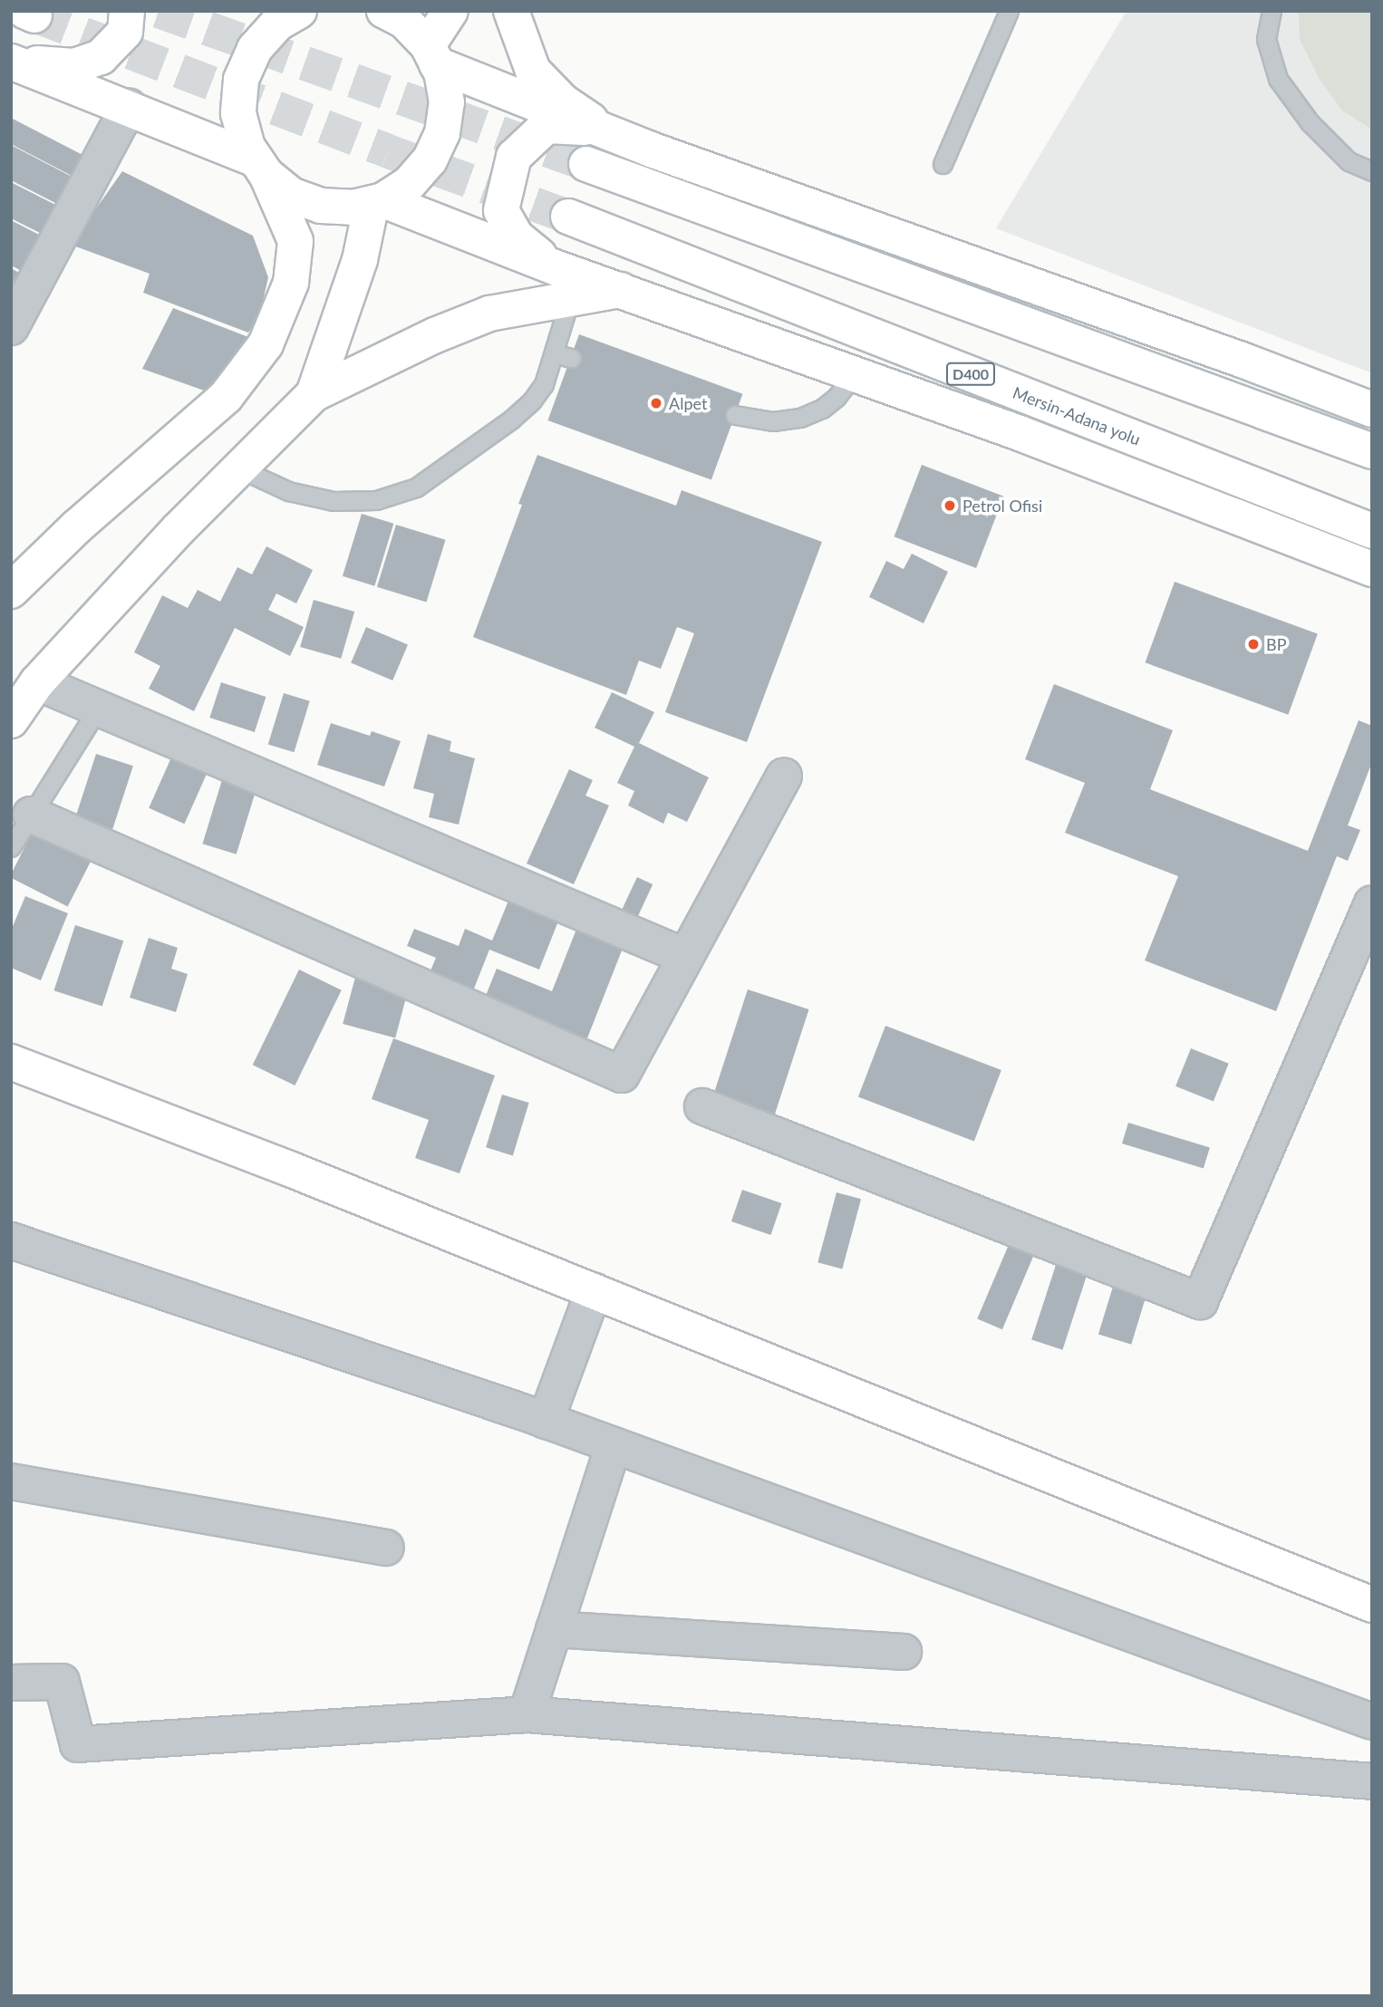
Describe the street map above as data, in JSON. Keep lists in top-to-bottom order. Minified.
{"streets":{"main road":["D400","Mersin-Adana yolu"]},"places":["Alpet","Petrol Ofisi","BP"]}
